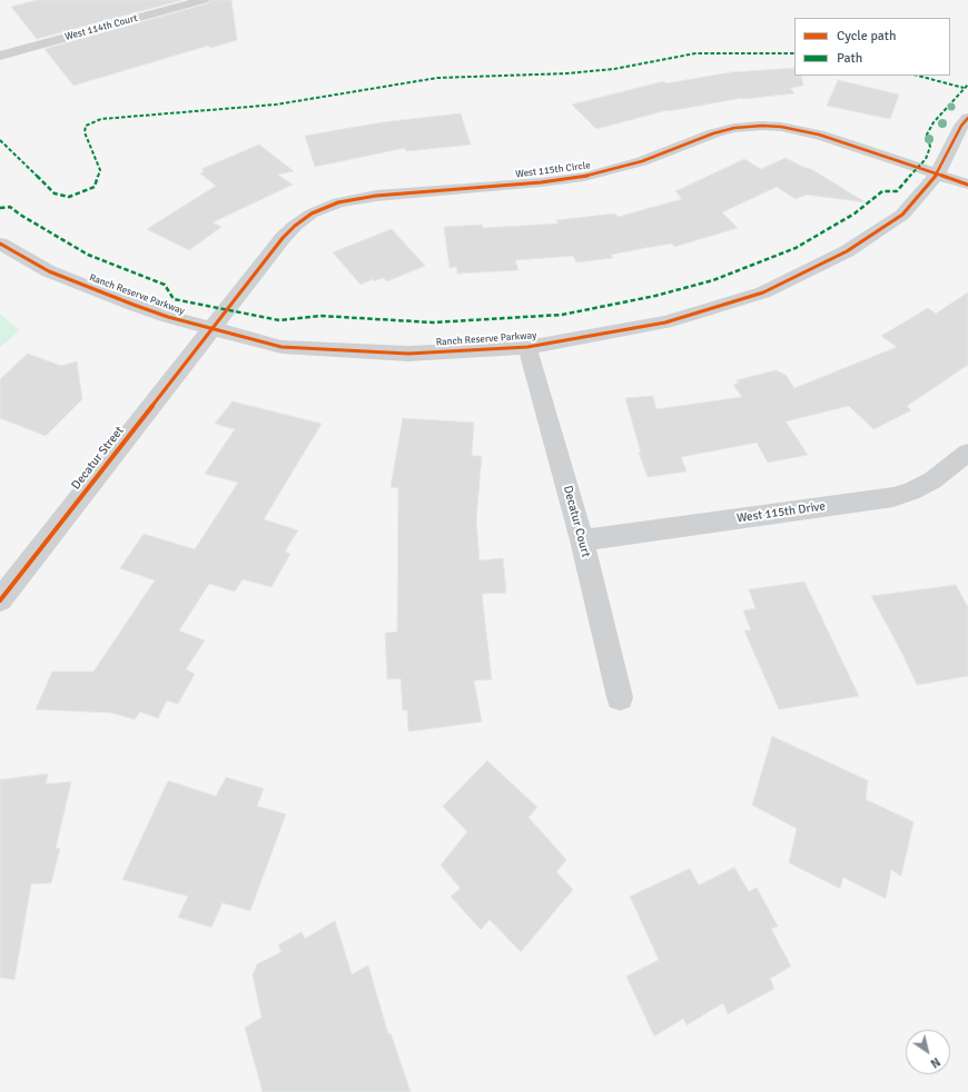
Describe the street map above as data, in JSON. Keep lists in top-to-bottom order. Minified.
{"streets":{"street":["West 114th Court","West 115th Circle","Ranch Reserve Parkway","Decatur Street","West 115th Drive","Decatur Court"]},"crossings":[["West 115th Circle","Ranch Reserve Parkway"],["West 115th Circle","Decatur Street"],["Ranch Reserve Parkway","Decatur Street"],["Ranch Reserve Parkway","Decatur Court"],["West 115th Drive","Decatur Court"]],"legend":["Cycle path","Path"],"north":"bottom right"}
